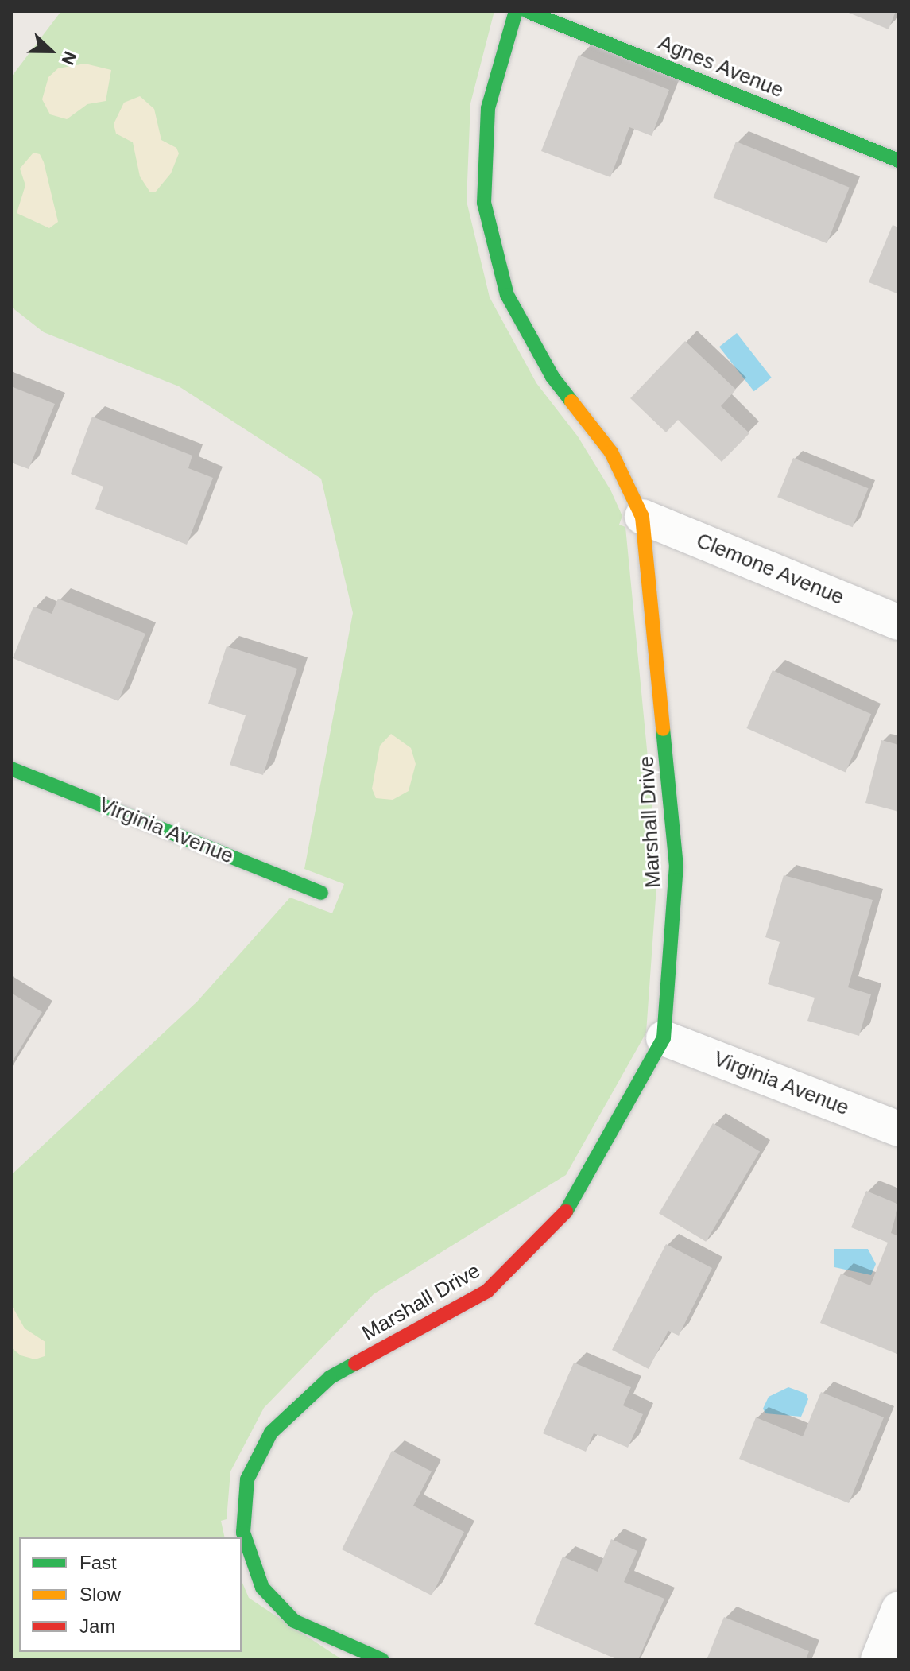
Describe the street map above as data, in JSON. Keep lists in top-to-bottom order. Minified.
{"streets":{"street":["Agnes Avenue","Clemone Avenue","Marshall Drive","Virginia Avenue"]},"crossings":[["Clemone Avenue","Marshall Drive"],["Marshall Drive","Virginia Avenue"]],"legend":["Fast","Slow","Jam"],"north":"right"}
